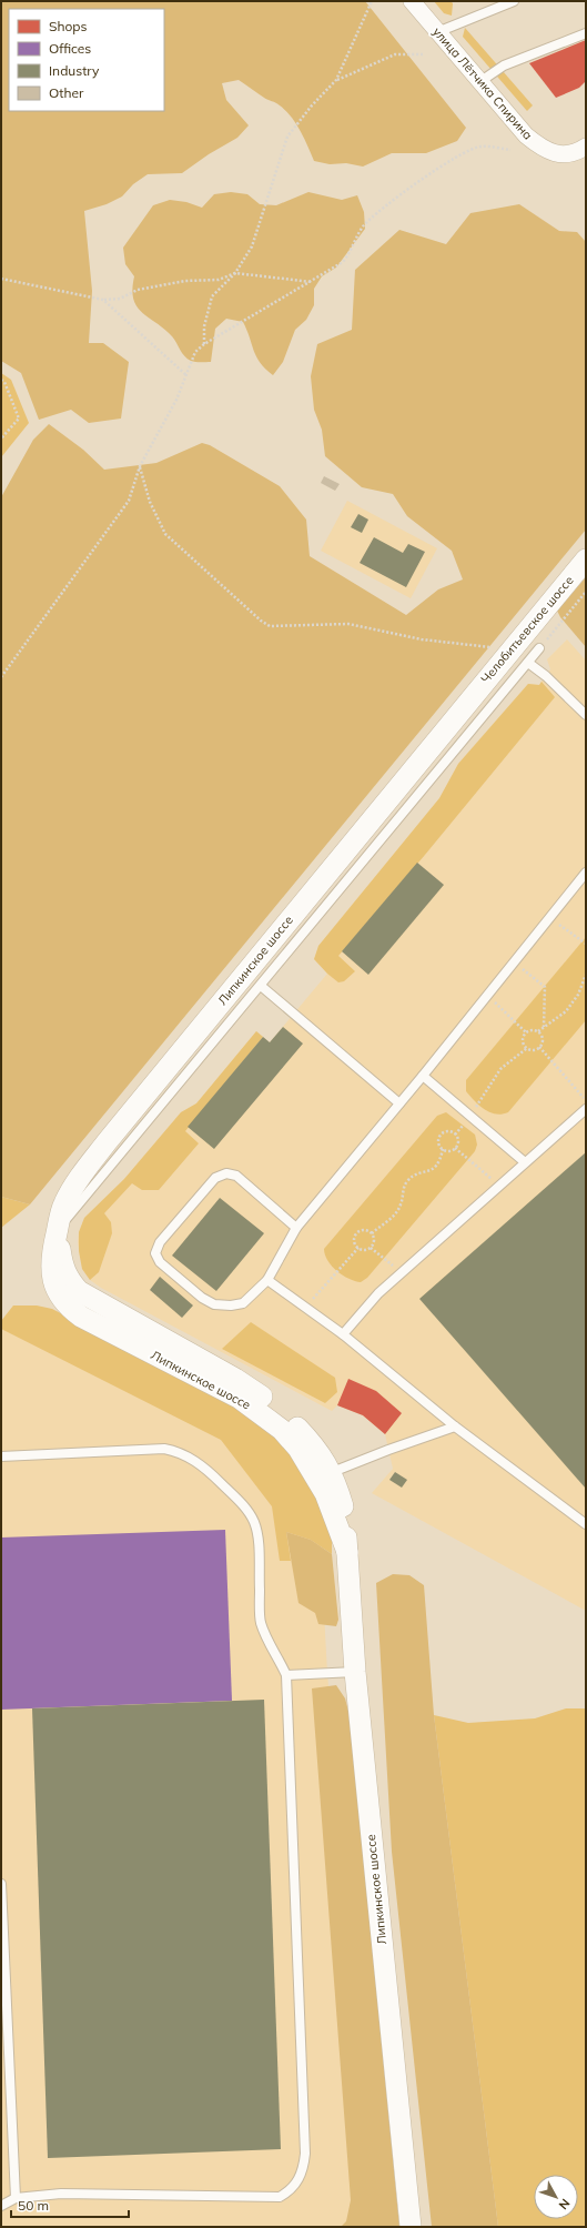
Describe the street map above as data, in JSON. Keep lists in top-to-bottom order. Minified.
{"streets":{"street":["улица Лётчика Спирина","Челобитьевское шоссе","Липкинское шоссе"]},"crossings":[["Челобитьевское шоссе","Липкинское шоссе"]],"legend":["Shops","Offices","Industry","Other"],"scale_bar":"50 m","north":"bottom right"}
